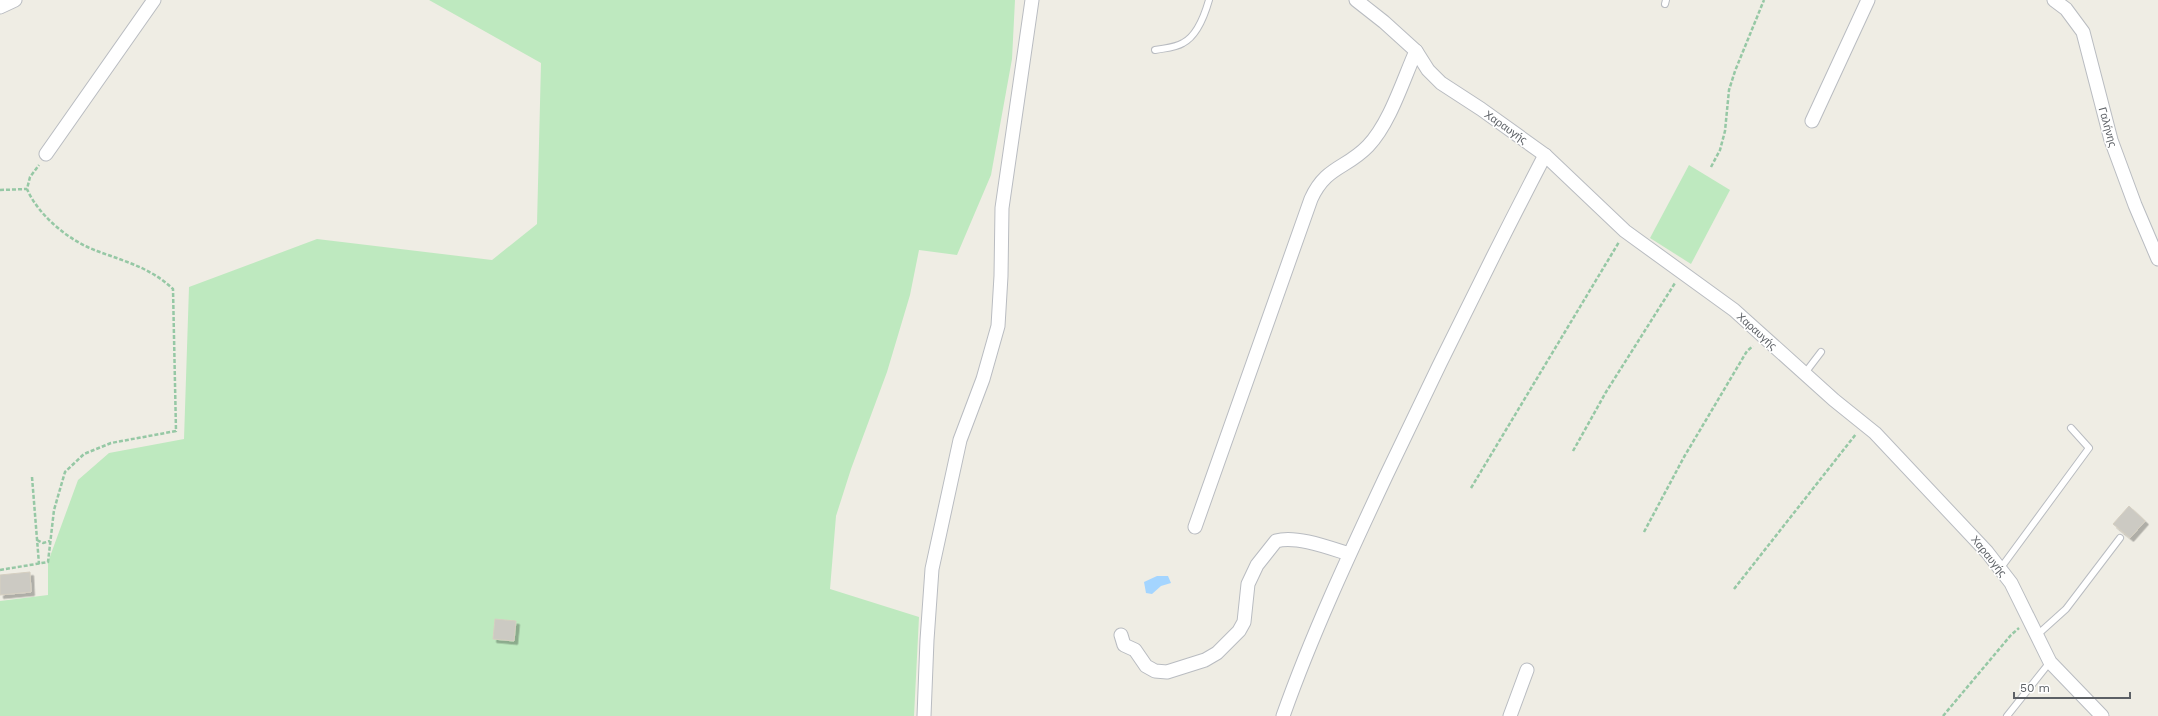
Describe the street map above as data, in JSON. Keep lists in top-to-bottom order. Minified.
{"streets":{"street":["Χαραυγής","Γαλήνης"]},"scale_bar":"50 m"}
